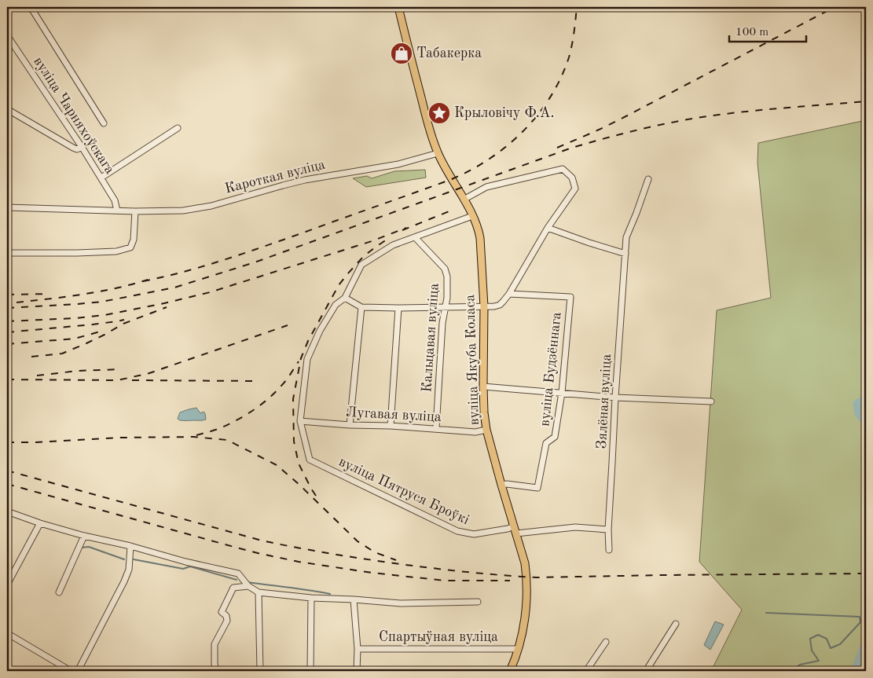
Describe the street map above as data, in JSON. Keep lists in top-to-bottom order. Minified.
{"streets":{"main road":["вуліца Якуба Коласа"],"street":["вуліца Чарняхоўскага","Кароткая вуліца","Кальцавая вуліца","вуліца Будзённага","Зялёная вуліца","Лугавая вуліца","вуліца Пятруся Броўкі","Спартыўная вуліца"]},"crossings":[["вуліца Чарняхоўскага","Кароткая вуліца"],["Кароткая вуліца","вуліца Якуба Коласа"],["Кальцавая вуліца","Лугавая вуліца"],["вуліца Якуба Коласа","вуліца Будзённага"],["вуліца Якуба Коласа","Лугавая вуліца"],["вуліца Якуба Коласа","вуліца Пятруся Броўкі"],["вуліца Якуба Коласа","Спартыўная вуліца"],["Зялёная вуліца","вуліца Пятруся Броўкі"],["Лугавая вуліца","вуліца Пятруся Броўкі"]],"places":{"shop":["Табакерка"],"place":["Крыловічу Ф.А."]},"scale_bar":"100 m"}
